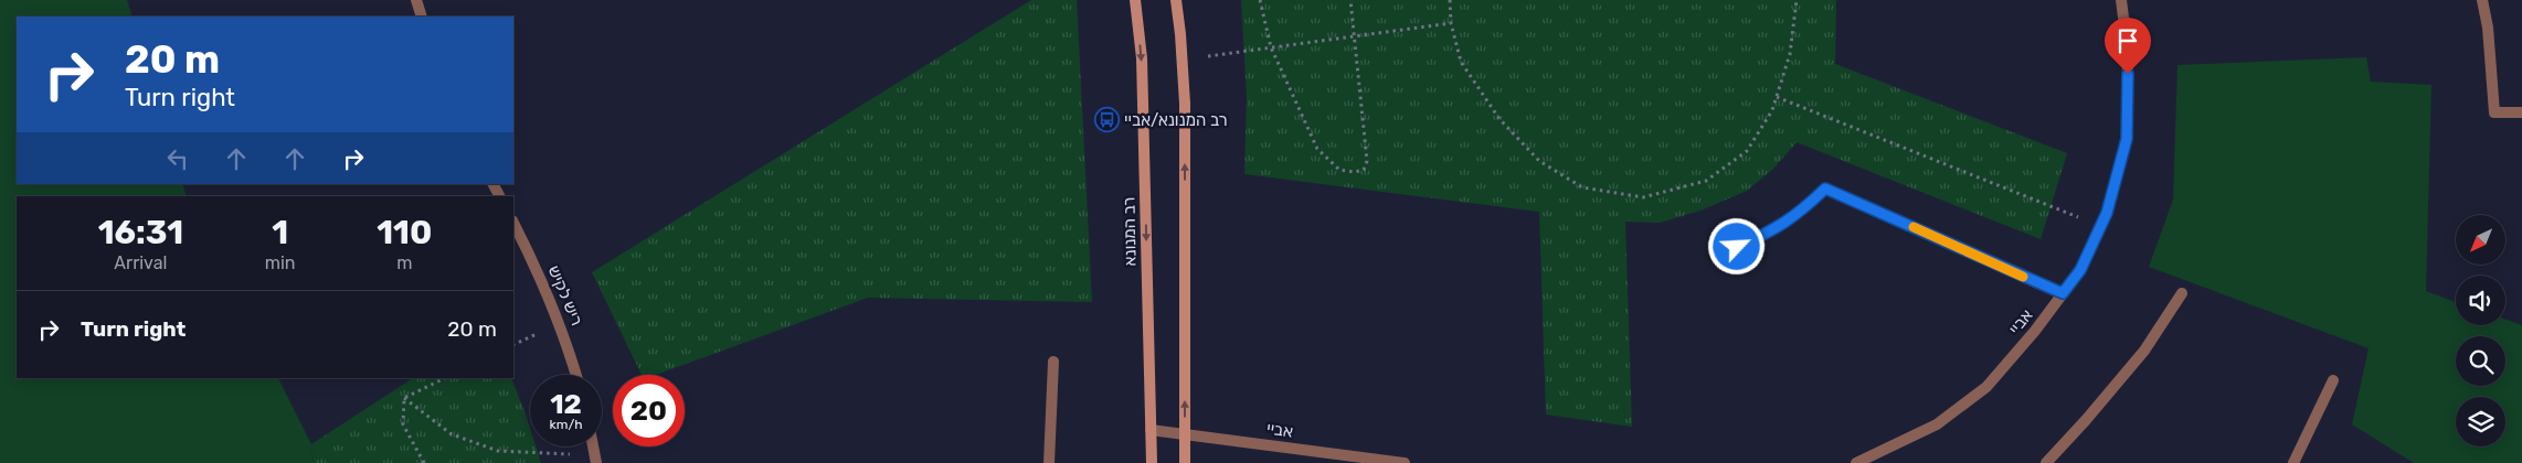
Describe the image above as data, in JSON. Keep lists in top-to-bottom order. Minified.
{"streets":{"street":["רב המנונא","ריש לקיש","אביי"]},"crossings":[["רב המנונא","אביי"]],"places":{"bus stop":["רב המנונא/אביי"]},"north":"bottom left","page":{"turn":["20 m","Turn right"],"eta":["16:31","Arrival","1","min","110","m"],"list":[{"name":"Turn right","value":"20 m"}],"speed":"12 km/h","limit":"20"}}
